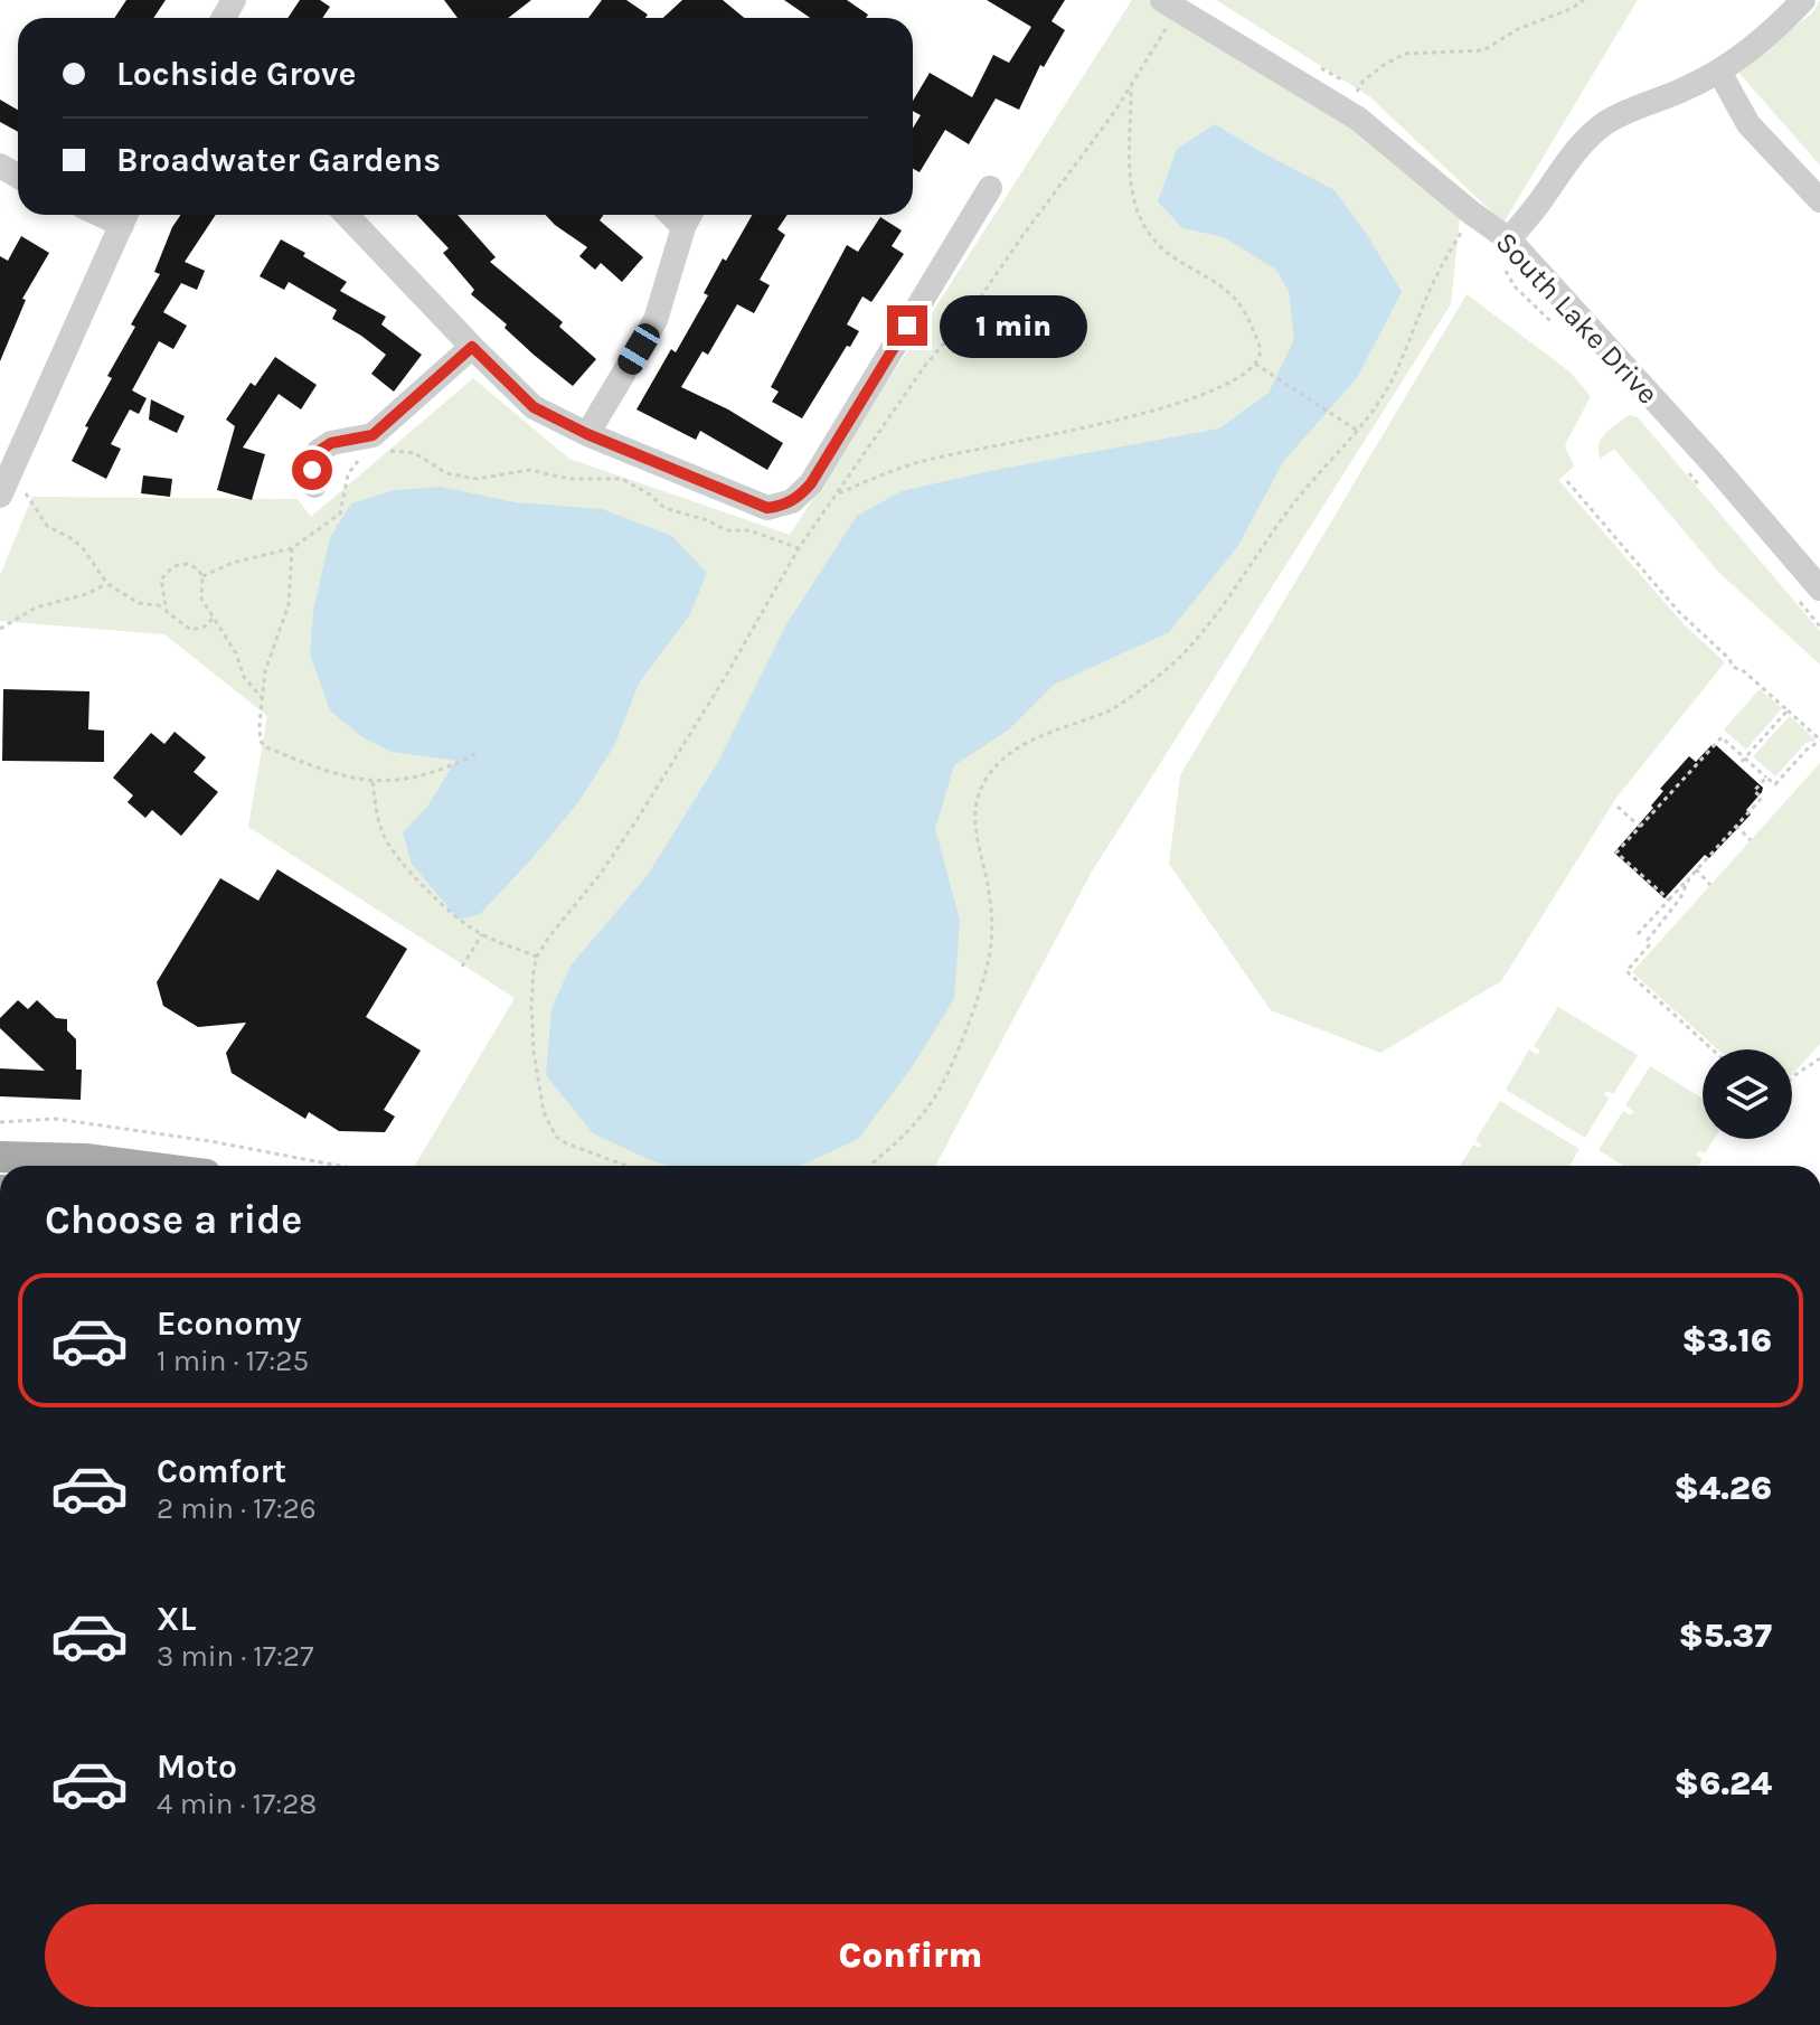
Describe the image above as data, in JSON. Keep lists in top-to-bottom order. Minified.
{"streets":{"street":["South Lake Drive"]},"page":{"banner":["Lochside Grove","Broadwater Gardens"],"bubble":"1 min","heading":"Choose a ride","list":[{"name":"Economy","note":"1 min · 17:25","value":"$3.16"},{"name":"Comfort","note":"2 min · 17:26","value":"$4.26"},{"name":"XL","note":"3 min · 17:27","value":"$5.37"},{"name":"Moto","note":"4 min · 17:28","value":"$6.24"}],"buttons":"Confirm"}}
